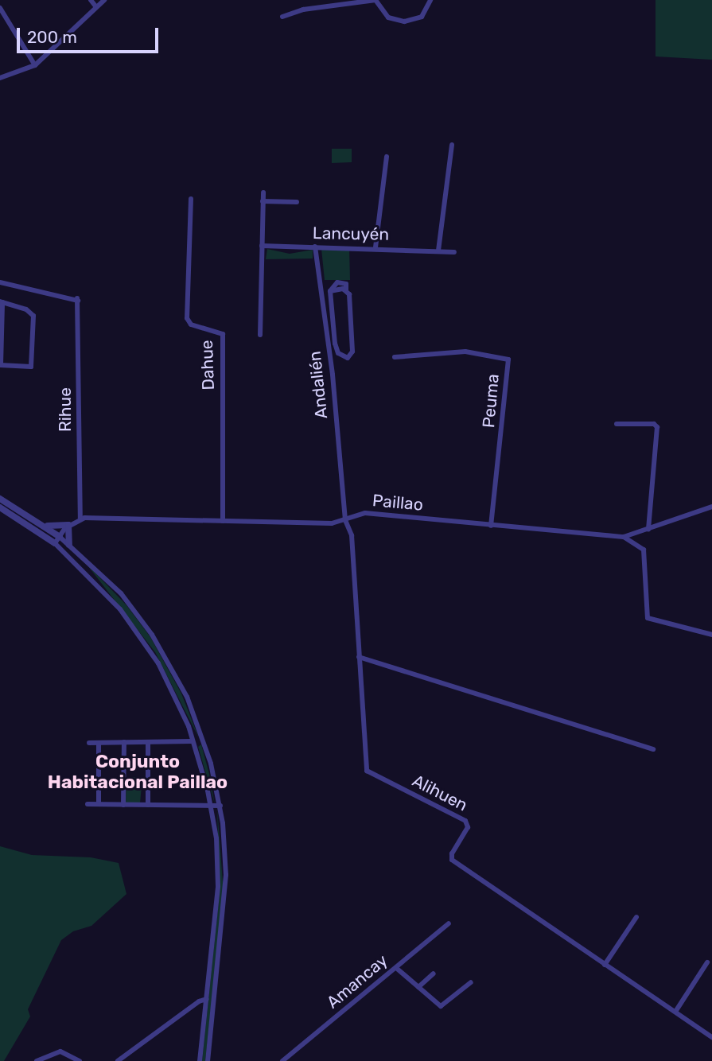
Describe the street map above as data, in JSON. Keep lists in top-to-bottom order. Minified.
{"streets":{"street":["Lancuyén","Dahue","Andalién","Peuma","Rihue","Paillao","Alihuen","Amancay"]},"crossings":[["Lancuyén","Andalién"],["Dahue","Paillao"],["Andalién","Paillao"],["Andalién","Alihuen"],["Peuma","Paillao"],["Rihue","Paillao"],["Paillao","Alihuen"]],"districts":["Conjunto Habitacional Paillao"],"scale_bar":"200 m"}
